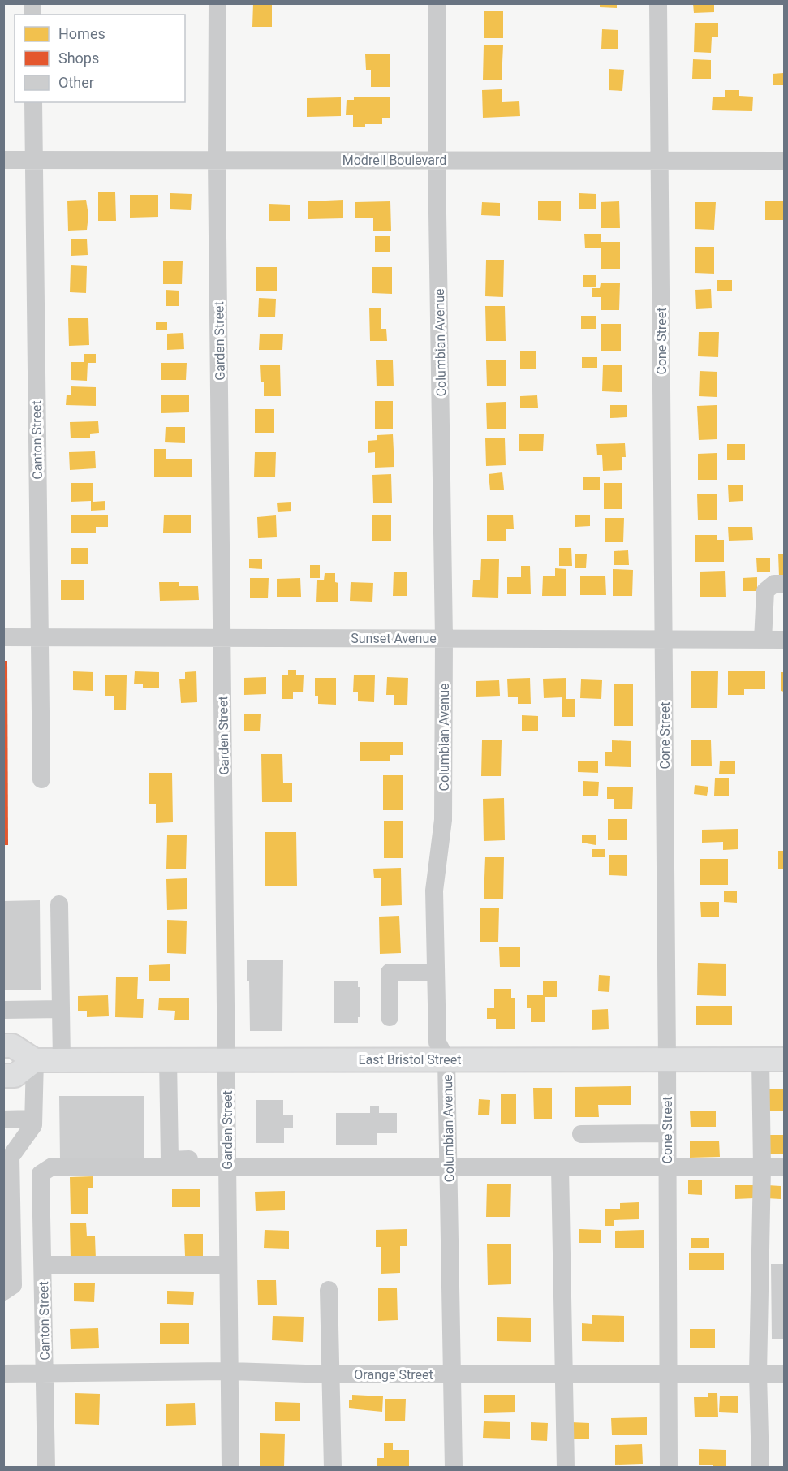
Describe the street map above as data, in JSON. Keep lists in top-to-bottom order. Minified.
{"streets":{"main road":["East Bristol Street"],"street":["Modrell Boulevard","Garden Street","Cone Street","Columbian Avenue","Canton Street","Sunset Avenue","Orange Street"]},"crossings":[["Modrell Boulevard","Garden Street"],["Modrell Boulevard","Cone Street"],["Modrell Boulevard","Columbian Avenue"],["Modrell Boulevard","Canton Street"],["Garden Street","Canton Street"],["Garden Street","Sunset Avenue"],["Garden Street","East Bristol Street"],["Garden Street","Orange Street"],["Cone Street","Sunset Avenue"],["Cone Street","East Bristol Street"],["Cone Street","Orange Street"],["Columbian Avenue","Sunset Avenue"],["Columbian Avenue","East Bristol Street"],["Columbian Avenue","Orange Street"],["Canton Street","Sunset Avenue"],["Canton Street","Orange Street"]],"legend":["Homes","Shops","Other"]}
